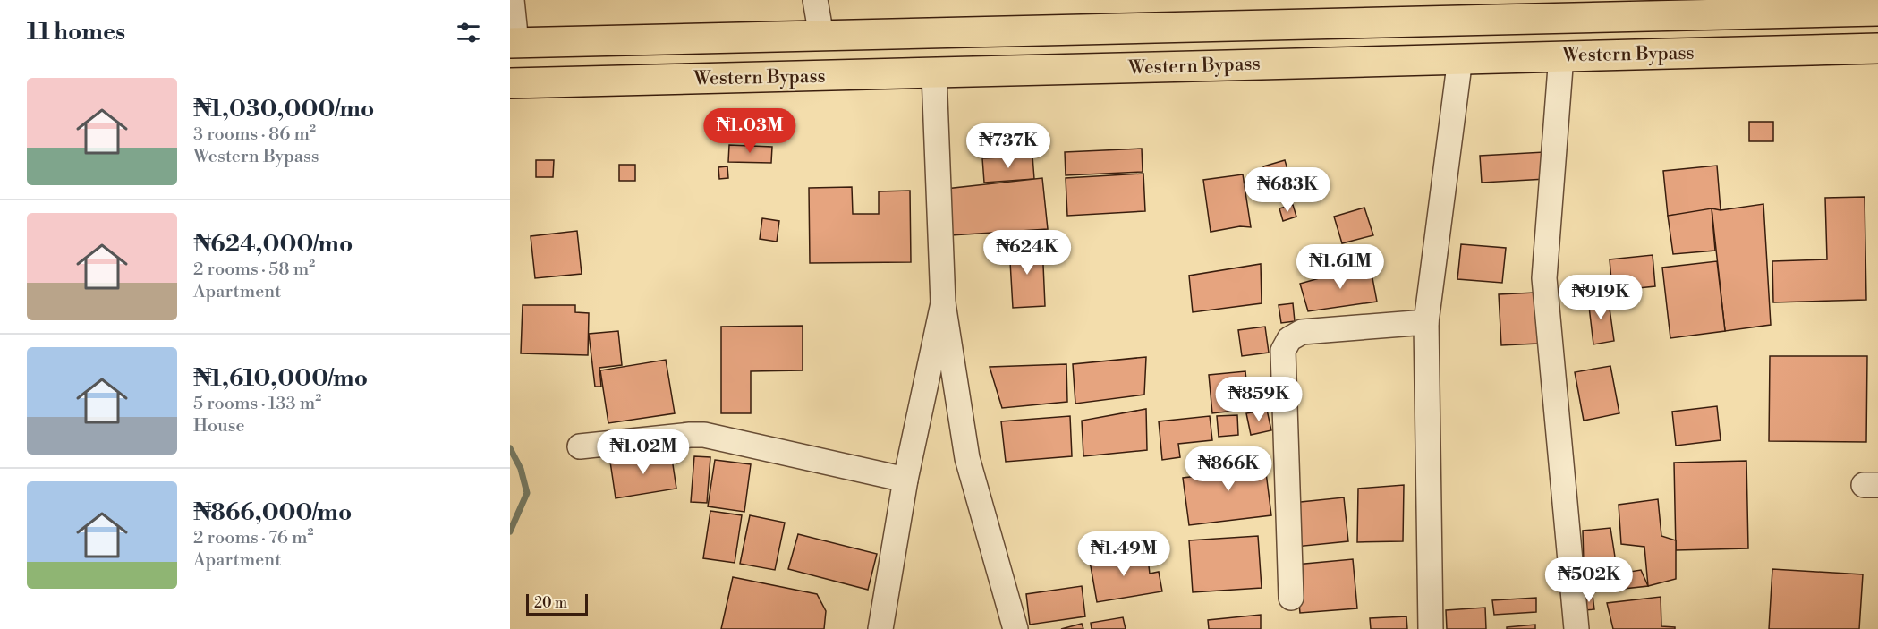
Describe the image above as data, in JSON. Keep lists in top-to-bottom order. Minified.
{"streets":{"main road":["Western Bypass"]},"scale_bar":"20 m","page":{"heading":"11 homes","list":[{"name":"₦1,030,000/mo","note":"3 rooms · 86 m² · Western Bypass"},{"name":"₦624,000/mo","note":"2 rooms · 58 m² · Apartment"},{"name":"₦1,610,000/mo","note":"5 rooms · 133 m² · House"},{"name":"₦866,000/mo","note":"2 rooms · 76 m² · Apartment"}],"price":["₦1.03M","₦737K","₦683K","₦624K","₦1.61M","₦919K","₦859K","₦1.02M","₦866K","₦1.49M","₦502K"],"scale":"20 m"}}
